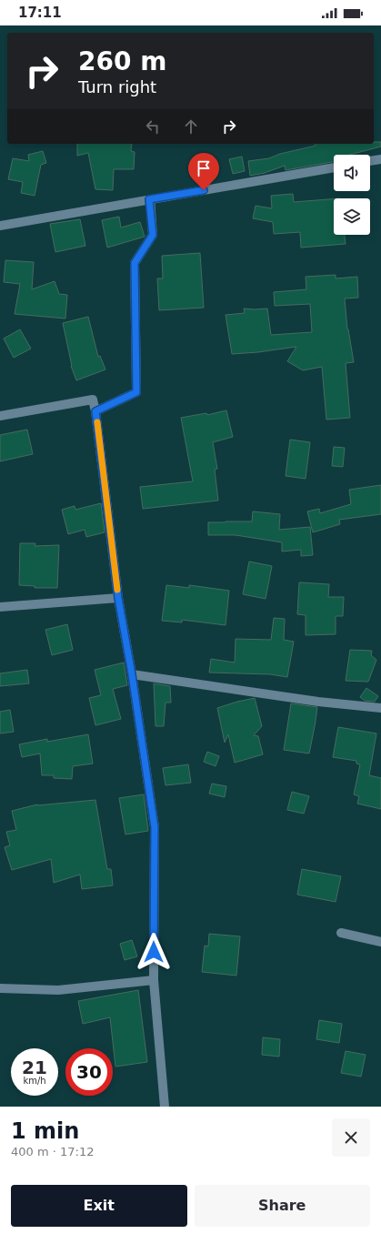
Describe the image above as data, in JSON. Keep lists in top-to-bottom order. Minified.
{"page":{"status":"17:11","turn":["260 m","Turn right"],"speed":"21 km/h","limit":"30","heading":["1 min","400 m · 17:12"],"buttons":["Exit","Share"]}}
